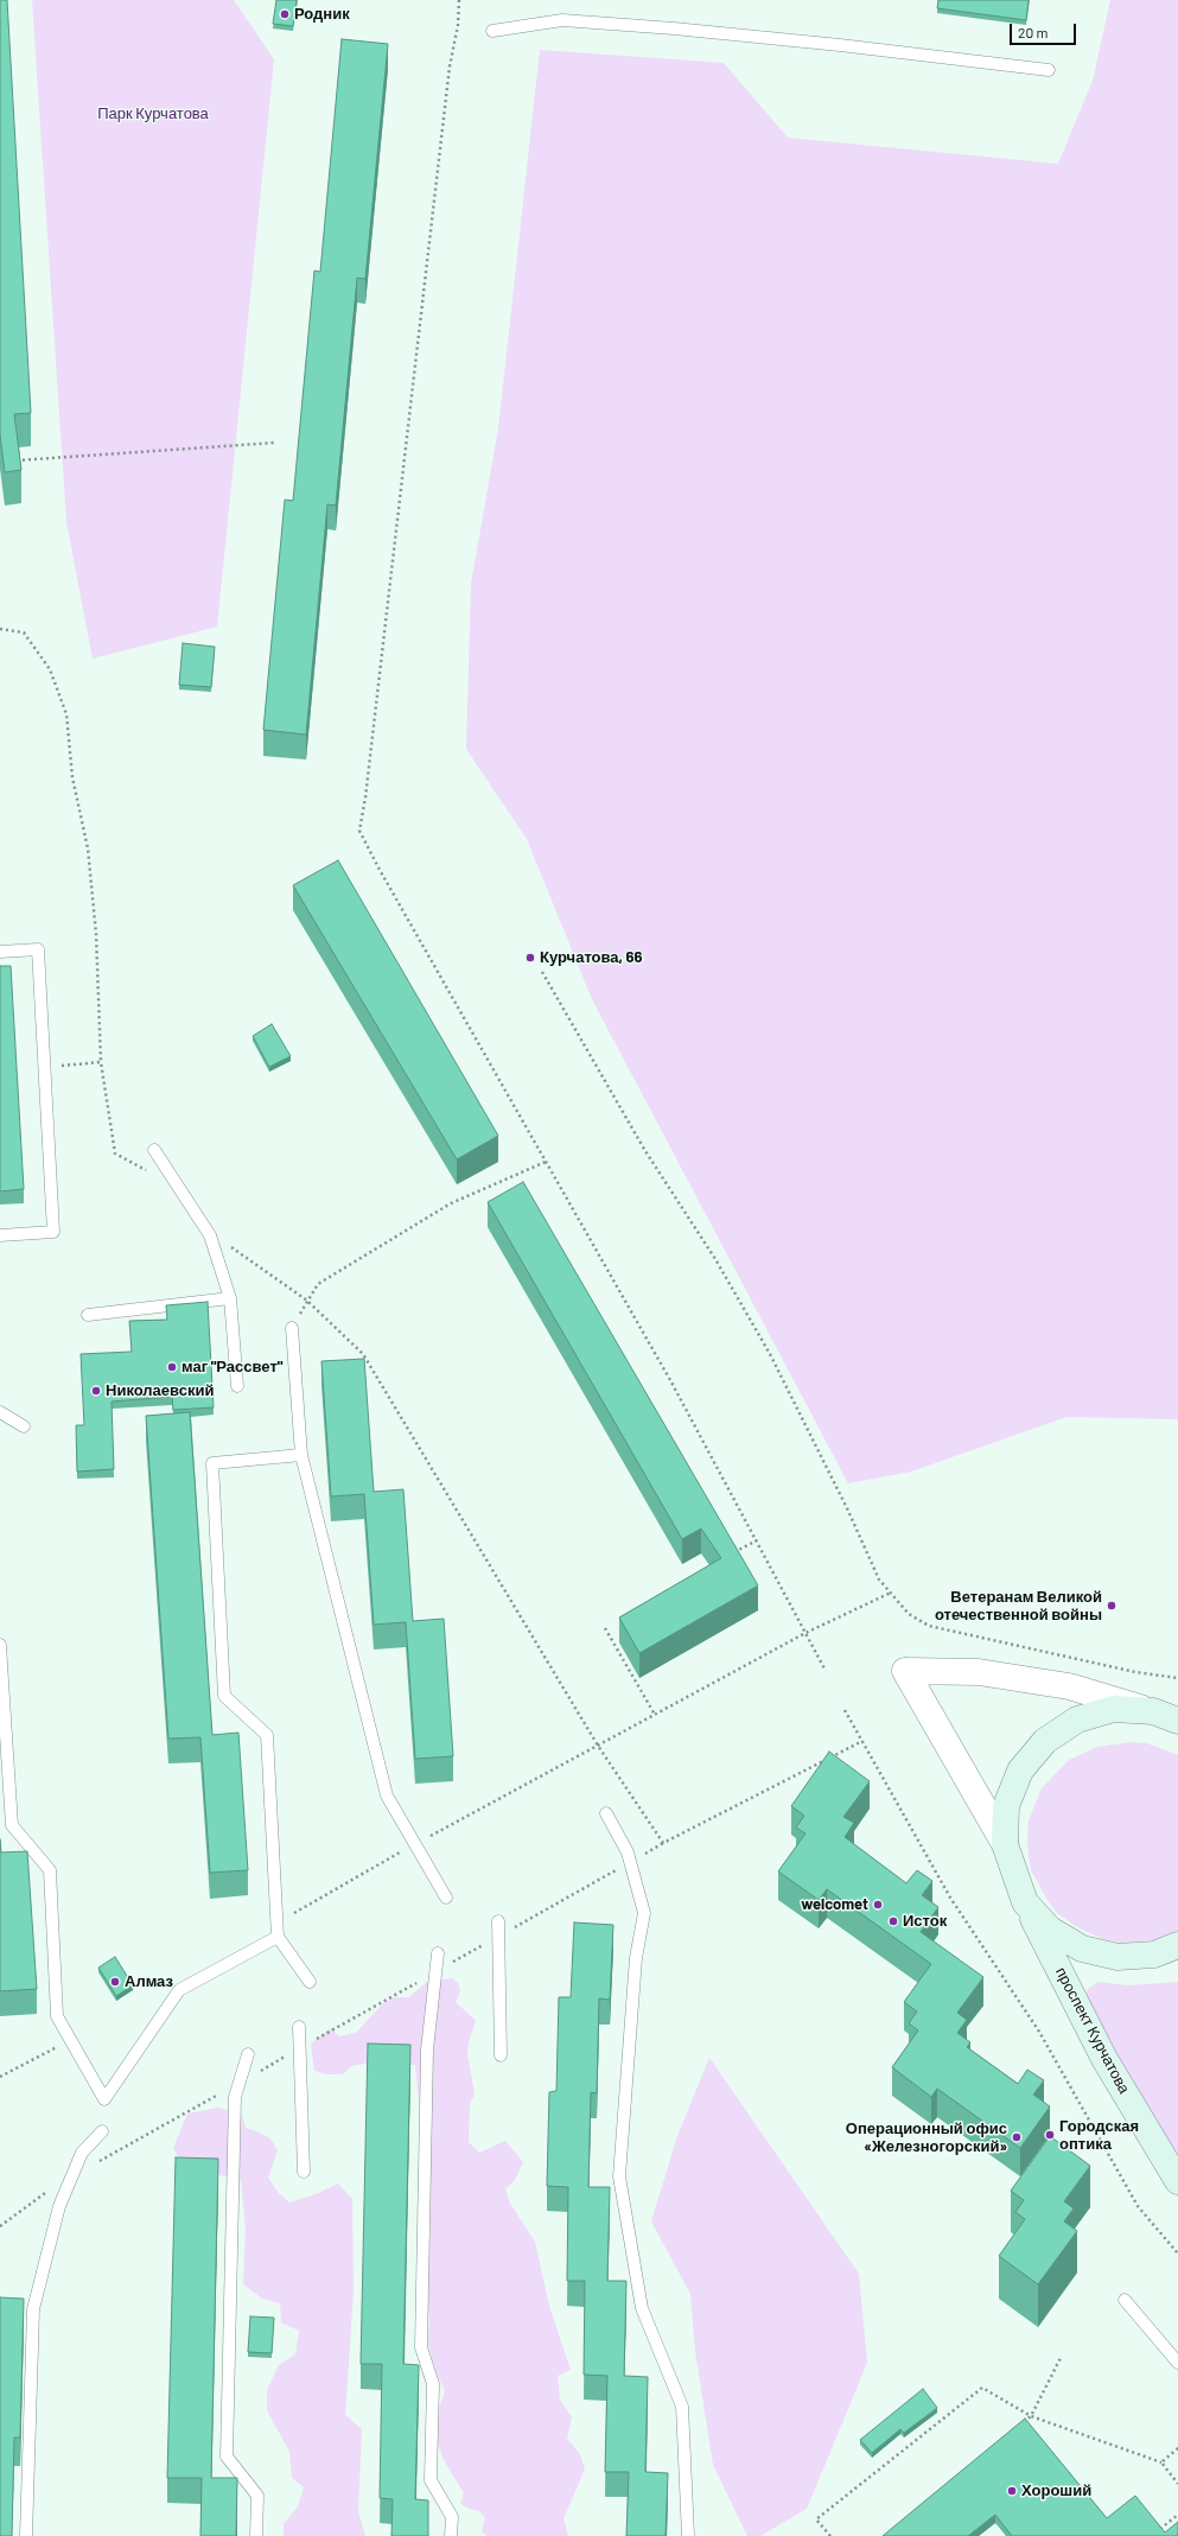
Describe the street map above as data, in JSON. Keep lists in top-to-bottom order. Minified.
{"streets":{"main road":["проспект Курчатова"]},"parks":["Парк Курчатова"],"places":["Родник","Курчатова, 66","маг \"Рассвет\"","Николаевский","Ветеранам Великой отечественной войны","welcomet","Исток","Алмаз","Городская оптика","Операционный офис «Железногорский»","Хороший"],"scale_bar":"20 m"}
